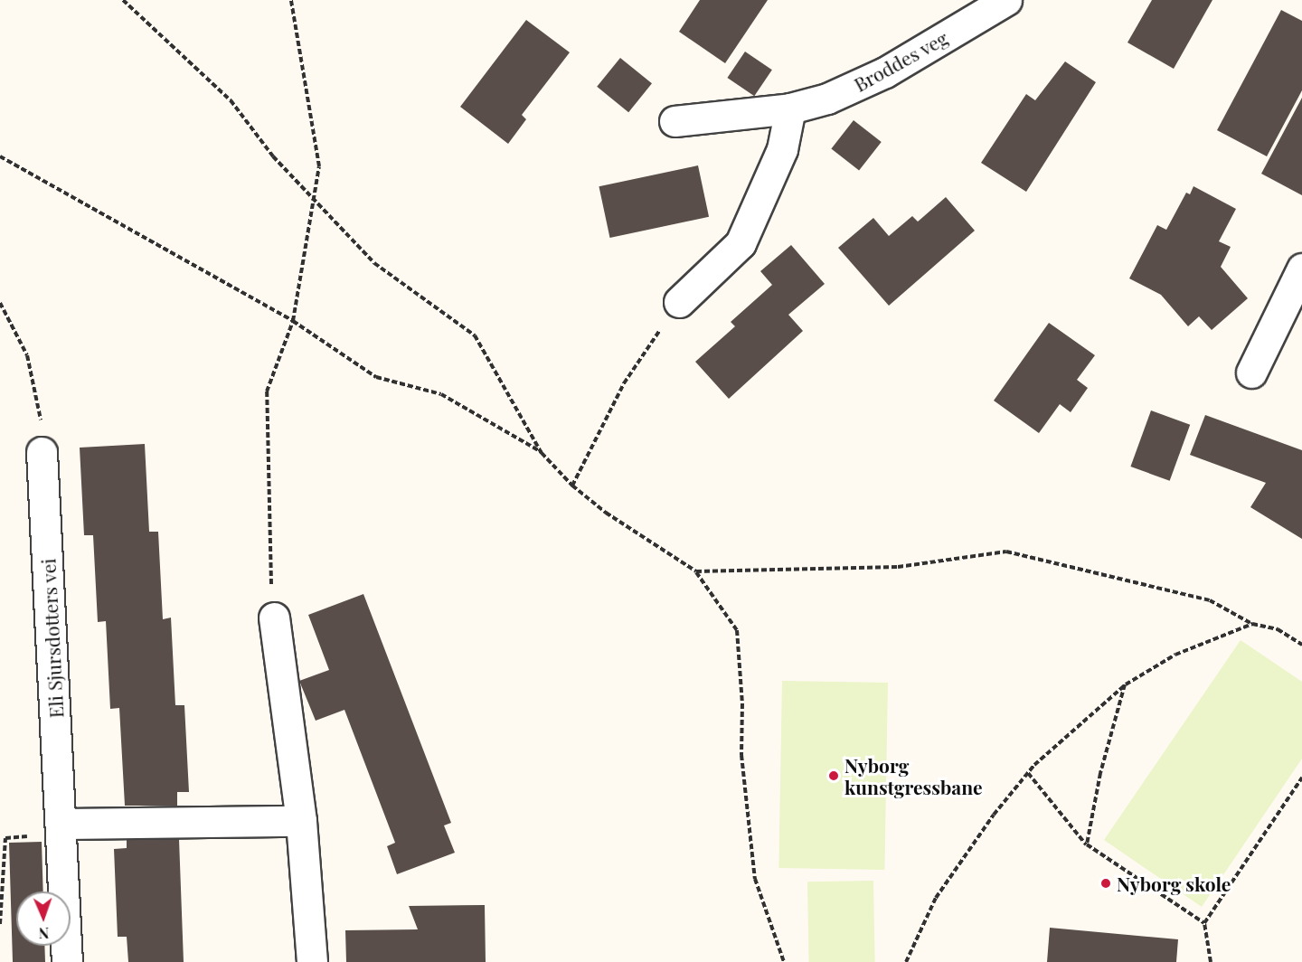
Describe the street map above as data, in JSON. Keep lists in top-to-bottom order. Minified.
{"streets":{"street":["Broddes veg","Eli Sjursdotters vei"]},"places":["Nyborg kunstgressbane","Nyborg skole"],"north":"bottom"}
